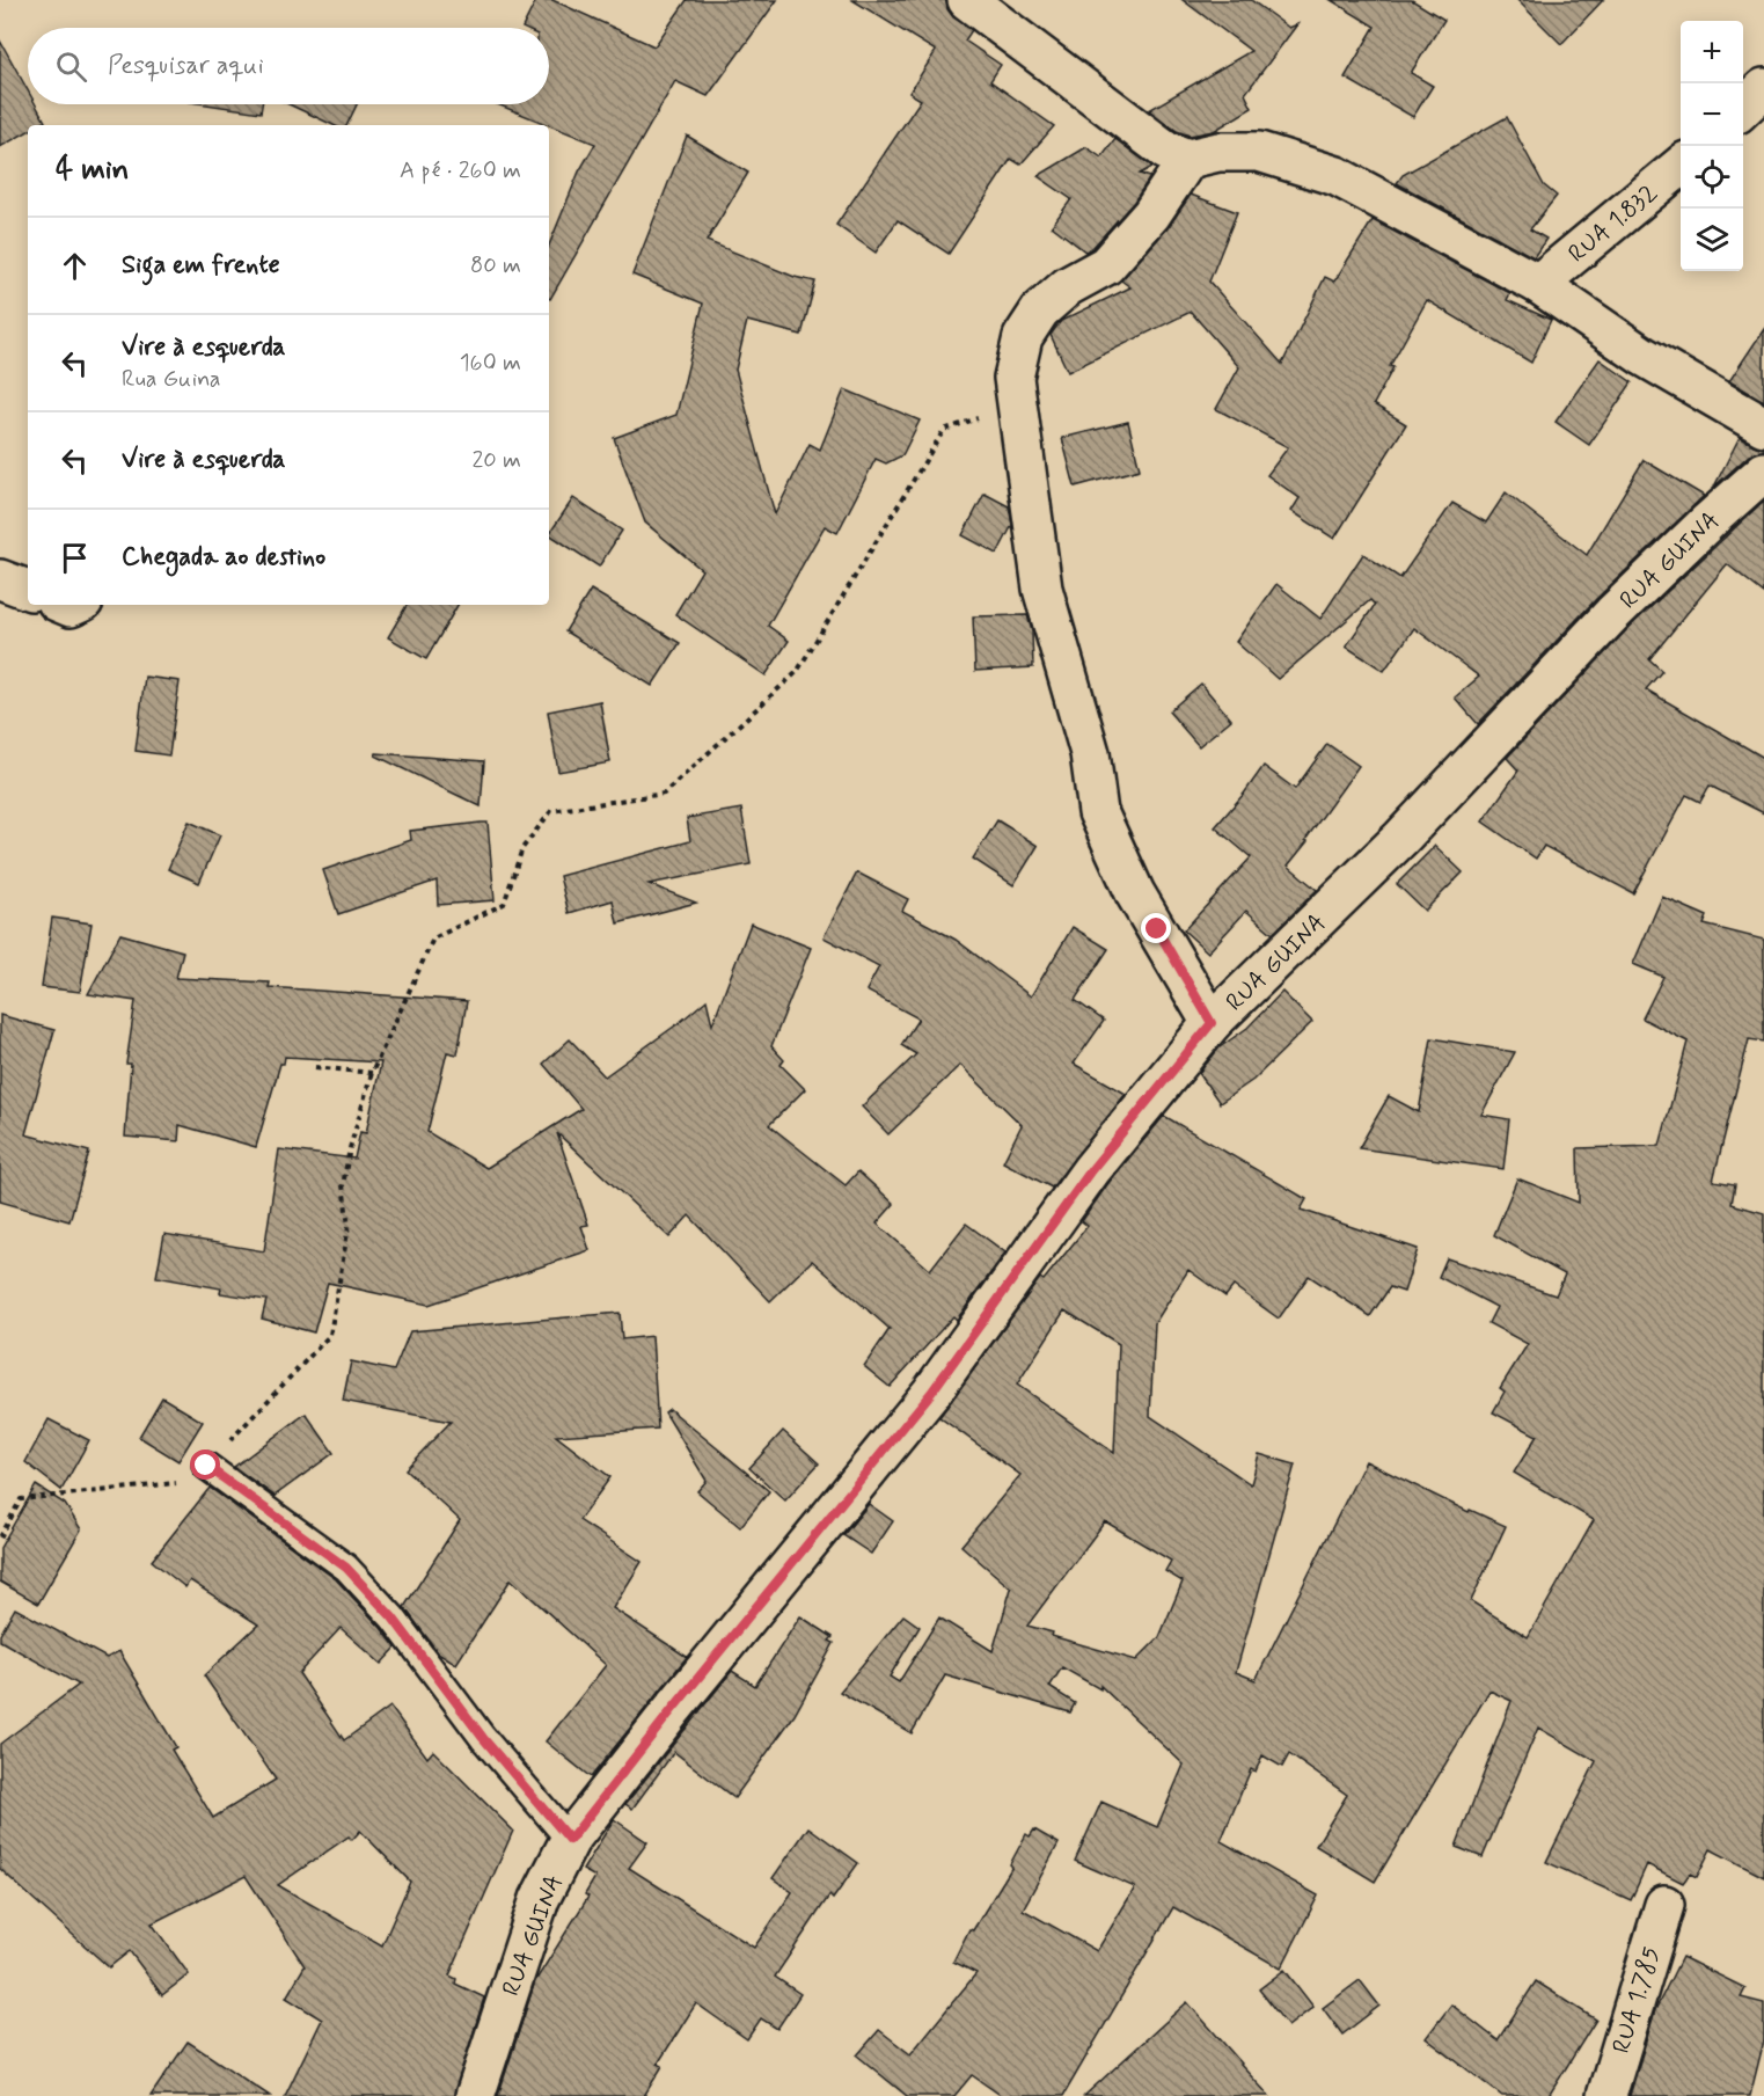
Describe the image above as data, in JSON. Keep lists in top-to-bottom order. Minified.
{"streets":{"street":["RUA 1.832","RUA GUINA","RUA 1.785"]},"page":{"map_buttons":["+","−"],"search":"Pesquisar aqui","heading":["4 min","A pé · 260 m"],"list":[["Siga em frente","80 m"],["Vire à esquerda","Rua Guina","160 m"],["Vire à esquerda","20 m"],"Chegada ao destino"]}}
